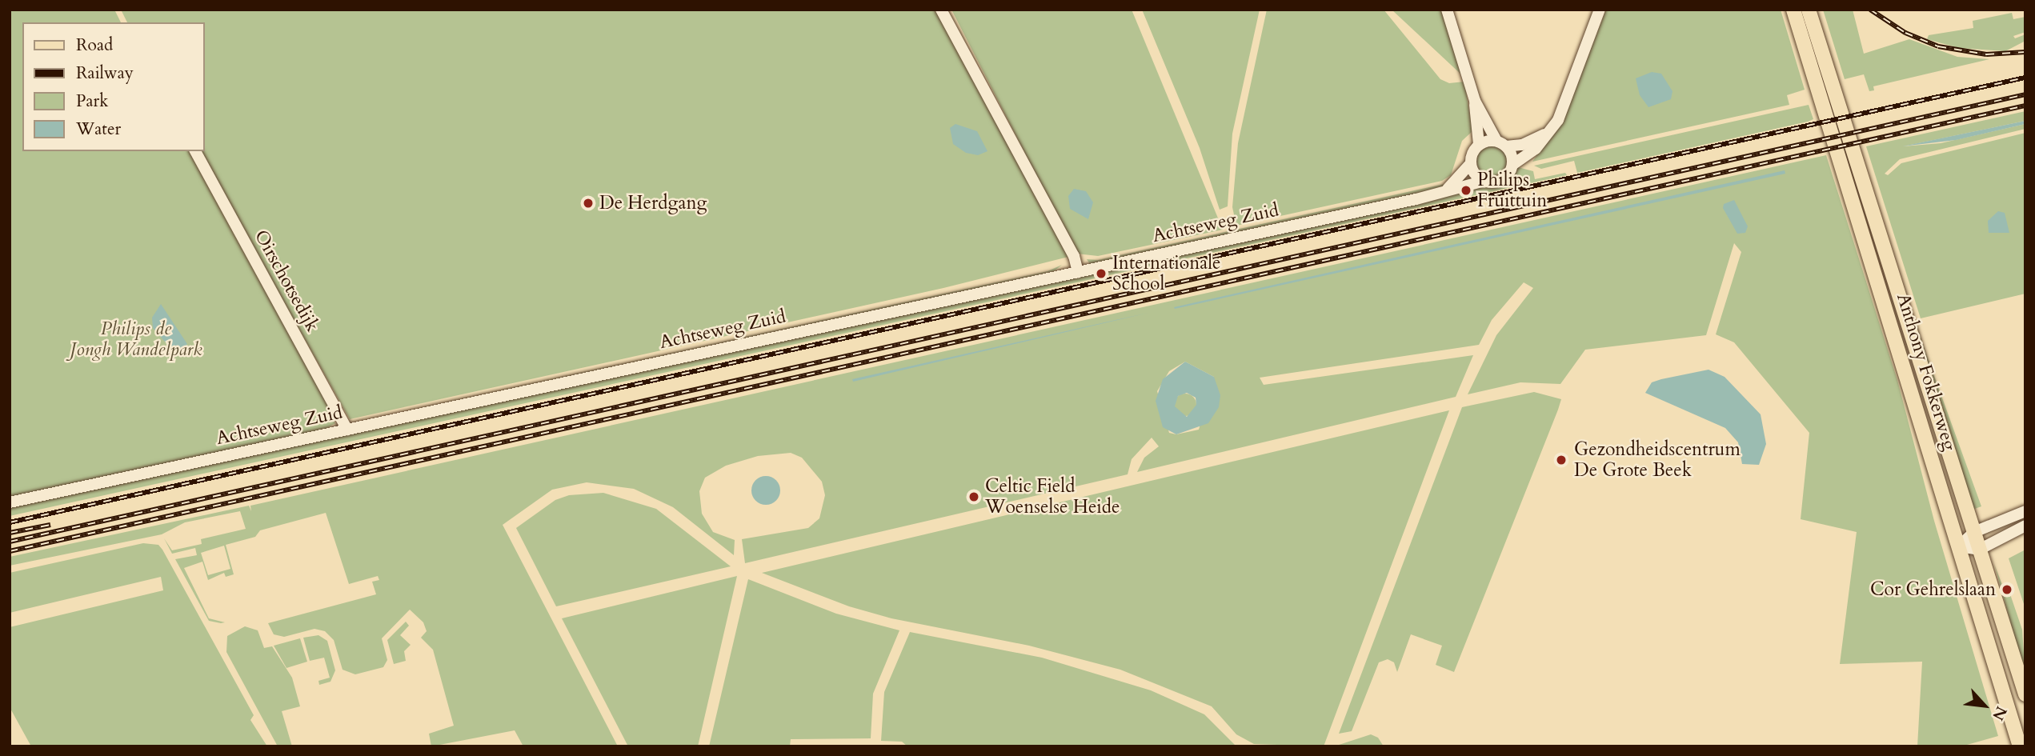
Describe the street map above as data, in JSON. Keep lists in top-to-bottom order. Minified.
{"streets":{"main road":["Anthony Fokkerweg"],"street":["Achtseweg Zuid","Oirschotsedijk"]},"crossings":[["Achtseweg Zuid","Oirschotsedijk"]],"parks":["Philips de Jongh Wandelpark"],"places":["Philips Fruittuin","De Herdgang","Internationale School","Gezondheidscentrum De Grote Beek","Celtic Field Woenselse Heide","Cor Gehrelslaan"],"legend":["Road","Railway","Park","Water"],"north":"bottom right"}
